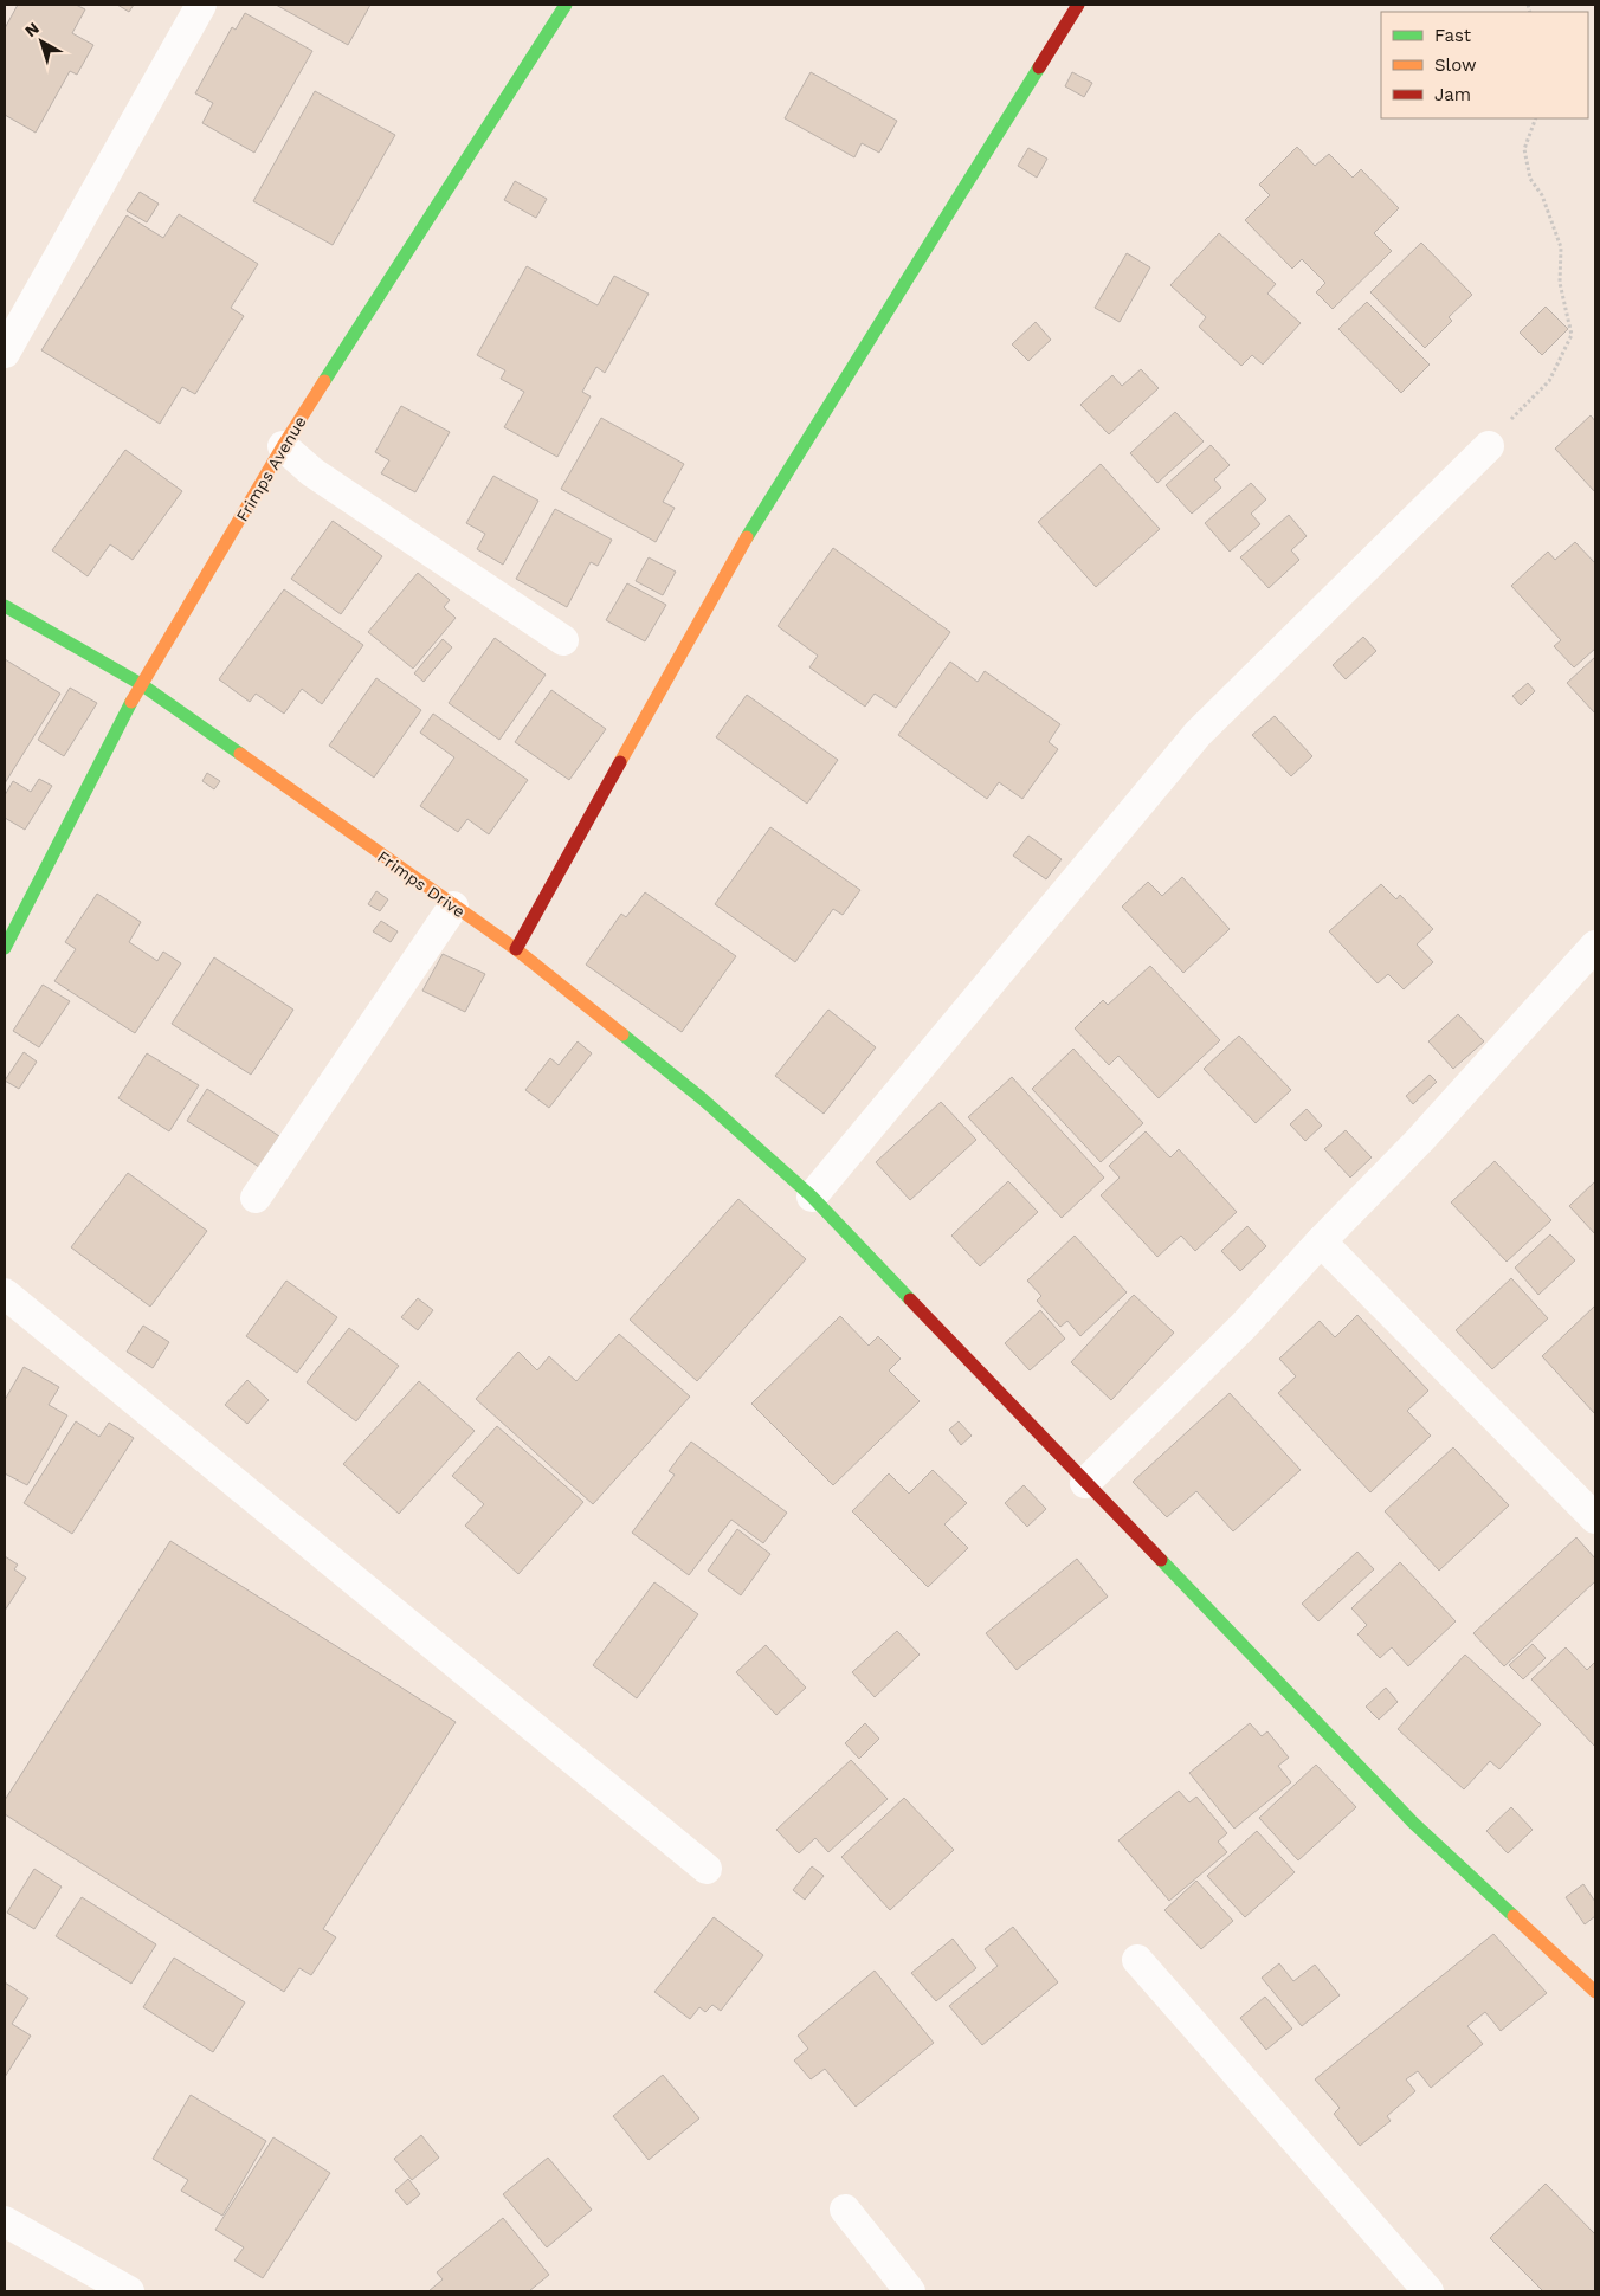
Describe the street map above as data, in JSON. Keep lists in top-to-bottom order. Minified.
{"streets":{"street":["Frimps Avenue","Frimps Drive"]},"crossings":[["Frimps Avenue","Frimps Drive"]],"legend":["Fast","Slow","Jam"],"north":"top left"}
